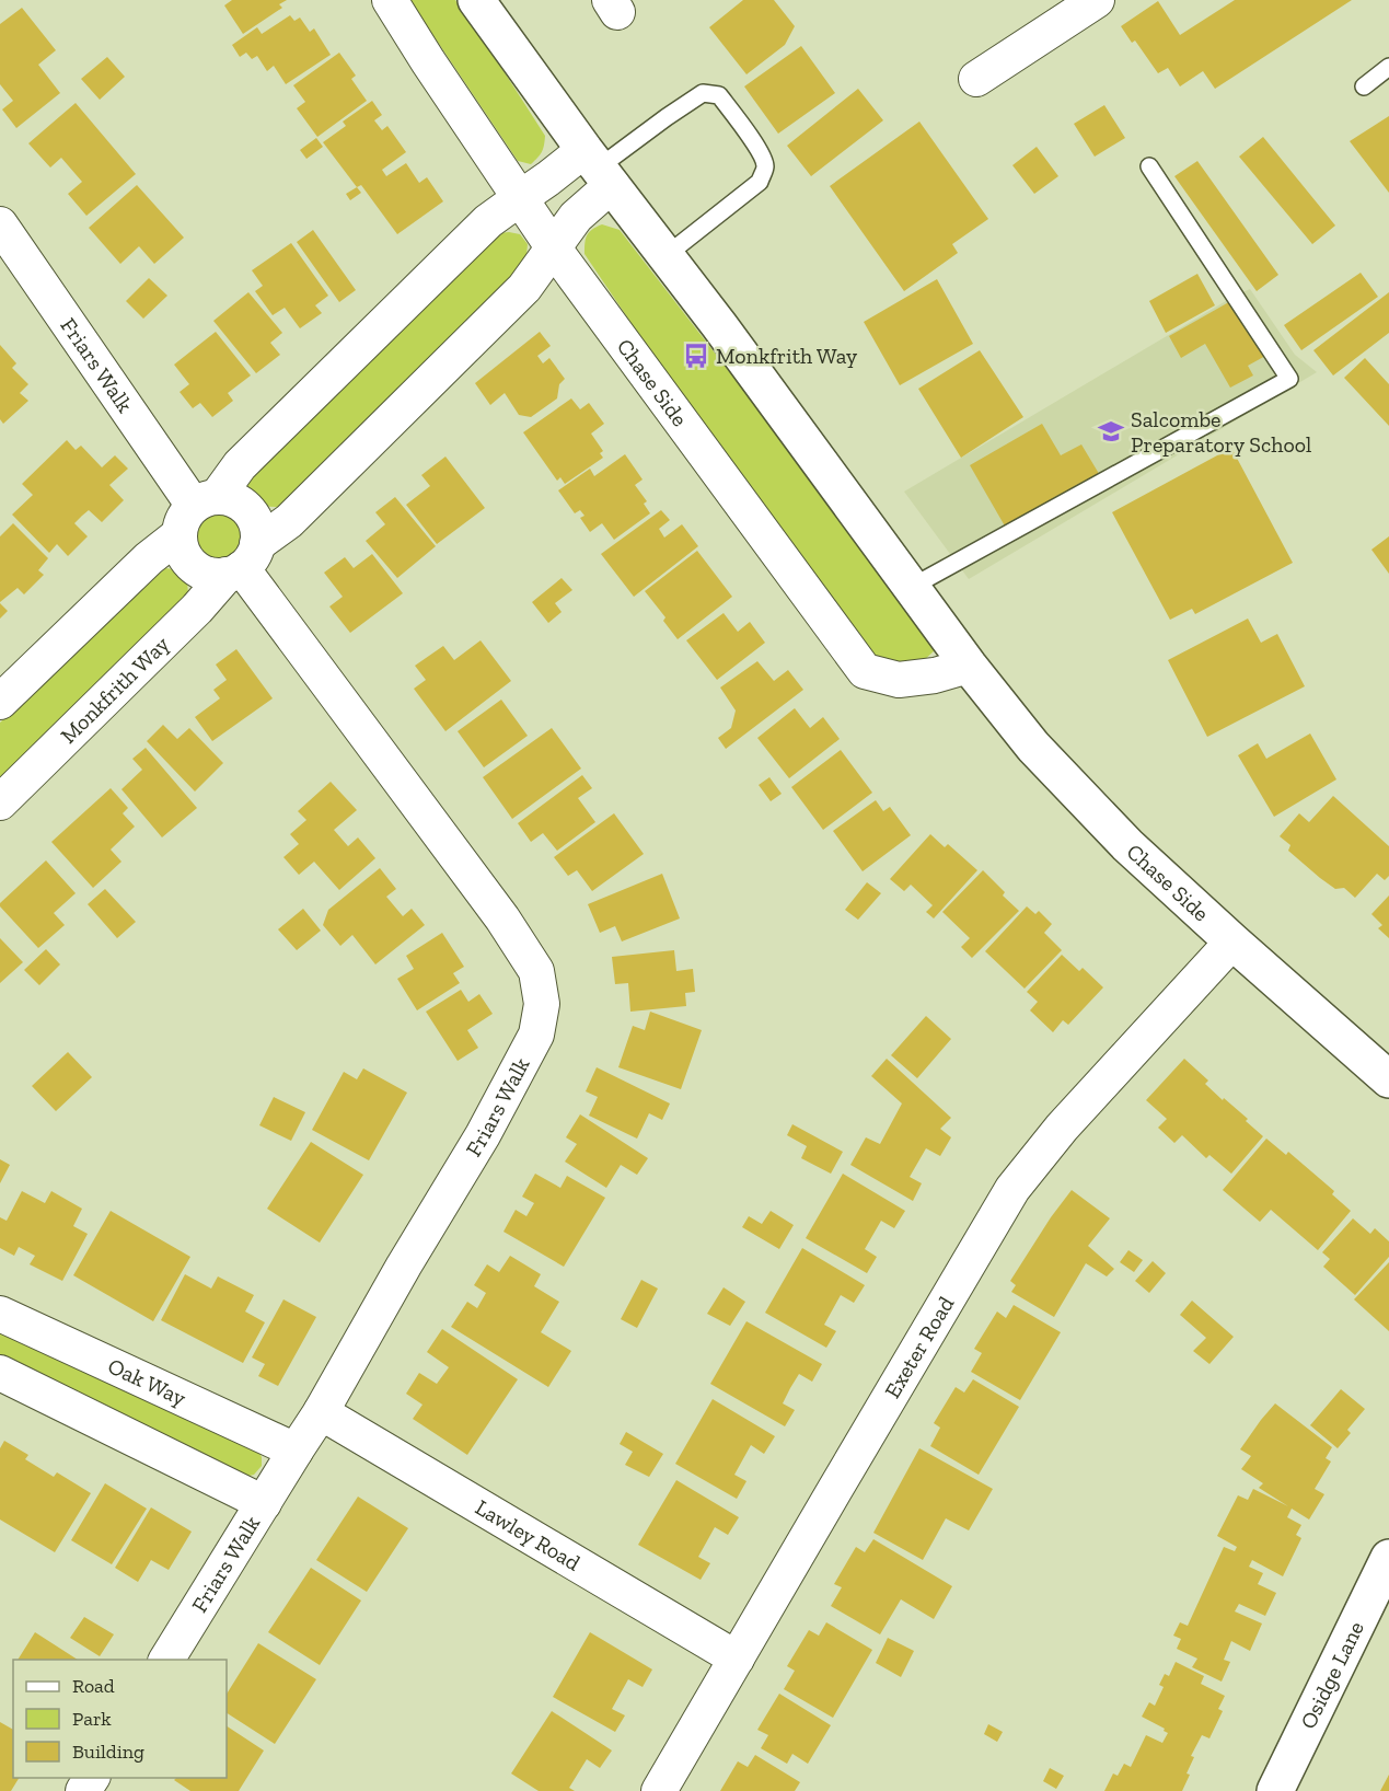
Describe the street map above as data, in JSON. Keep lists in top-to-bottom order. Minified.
{"streets":{"main road":["Chase Side","Osidge Lane"],"street":["Friars Walk","Monkfrith Way","Exeter Road","Oak Way","Lawley Road"]},"crossings":[["Friars Walk","Monkfrith Way"],["Friars Walk","Oak Way"],["Friars Walk","Lawley Road"],["Chase Side","Monkfrith Way"],["Chase Side","Exeter Road"],["Exeter Road","Lawley Road"]],"places":{"bus stop":["Monkfrith Way"],"school or university":["Salcombe Preparatory School"]},"legend":["Road","Park","Building"]}
